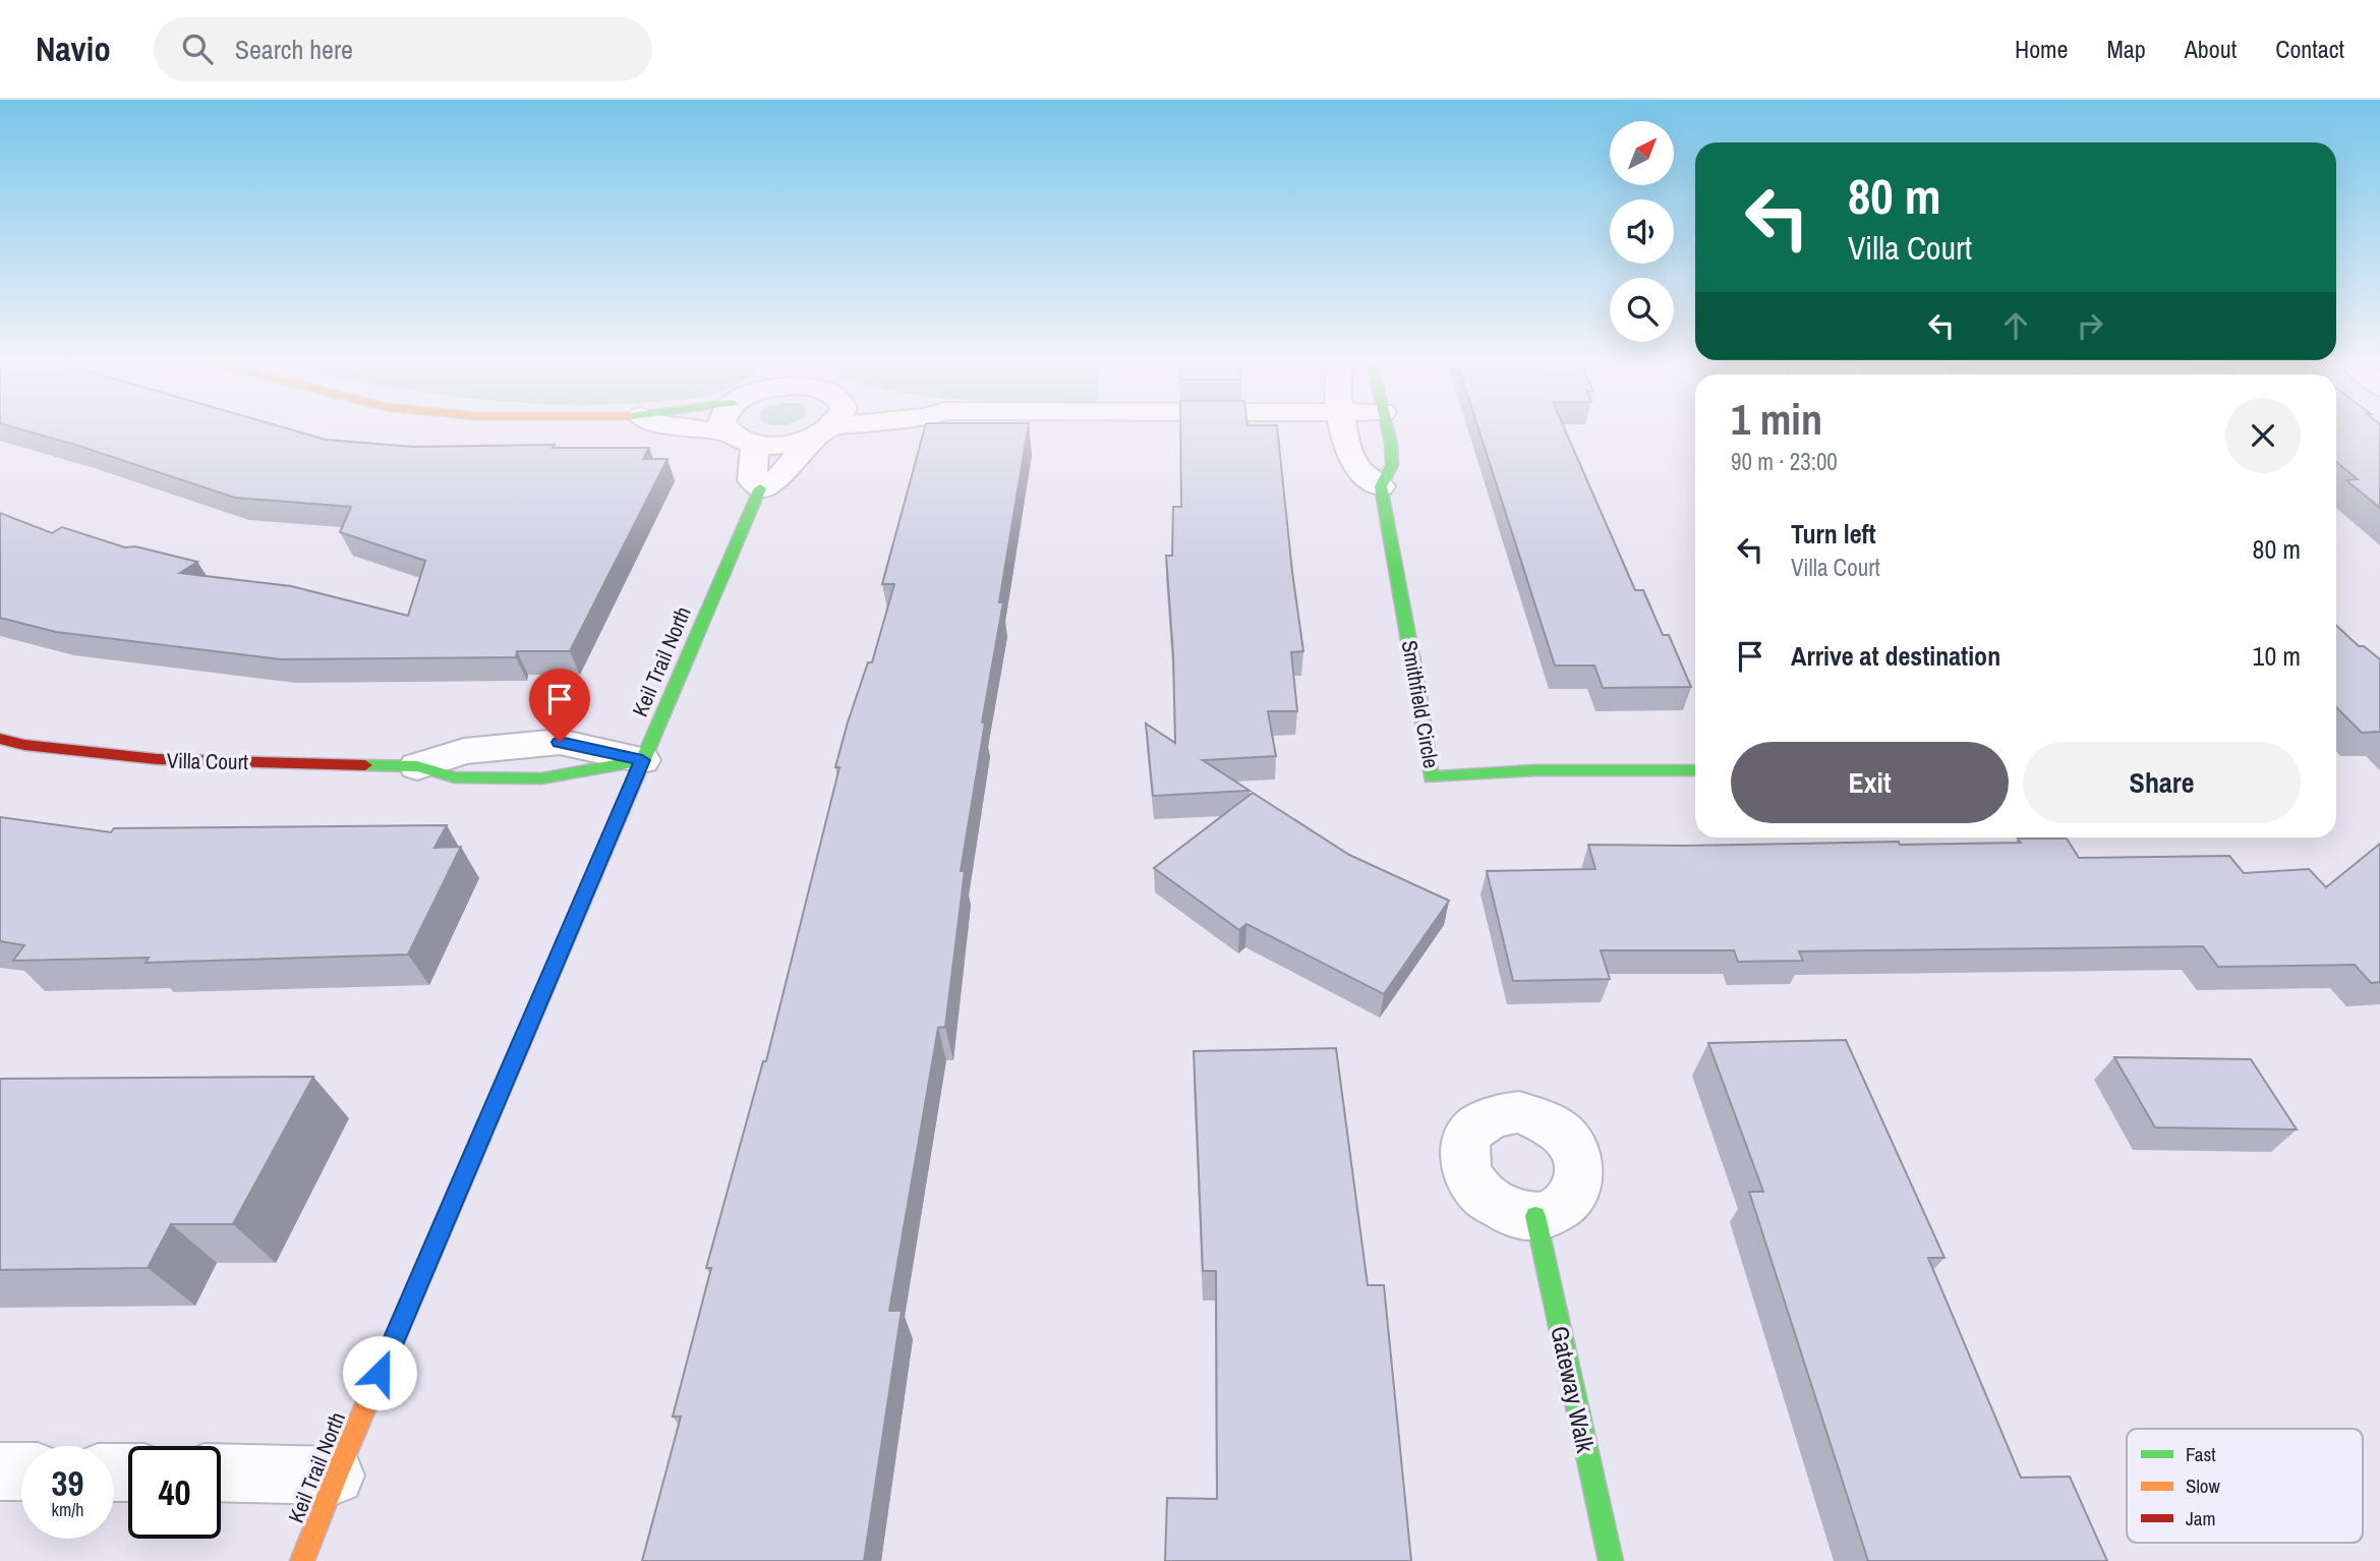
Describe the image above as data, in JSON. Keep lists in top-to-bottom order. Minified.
{"streets":{"street":["Keil Trail North","Smithfield Circle","Villa Court","Gateway Walk"]},"crossings":[["Keil Trail North","Villa Court"]],"legend":["Fast","Slow","Jam"],"north":"top right","page":{"header":"Navio","search":"Search here","nav":["Home","Map","About","Contact"],"turn":["80 m","Villa Court"],"heading":["1 min","90 m · 23:00"],"list":[{"name":"Turn left","note":"Villa Court","value":"80 m"},{"name":"Arrive at destination","value":"10 m"}],"buttons":["Exit","Share"],"speed":"39 km/h","limit":"40"}}
